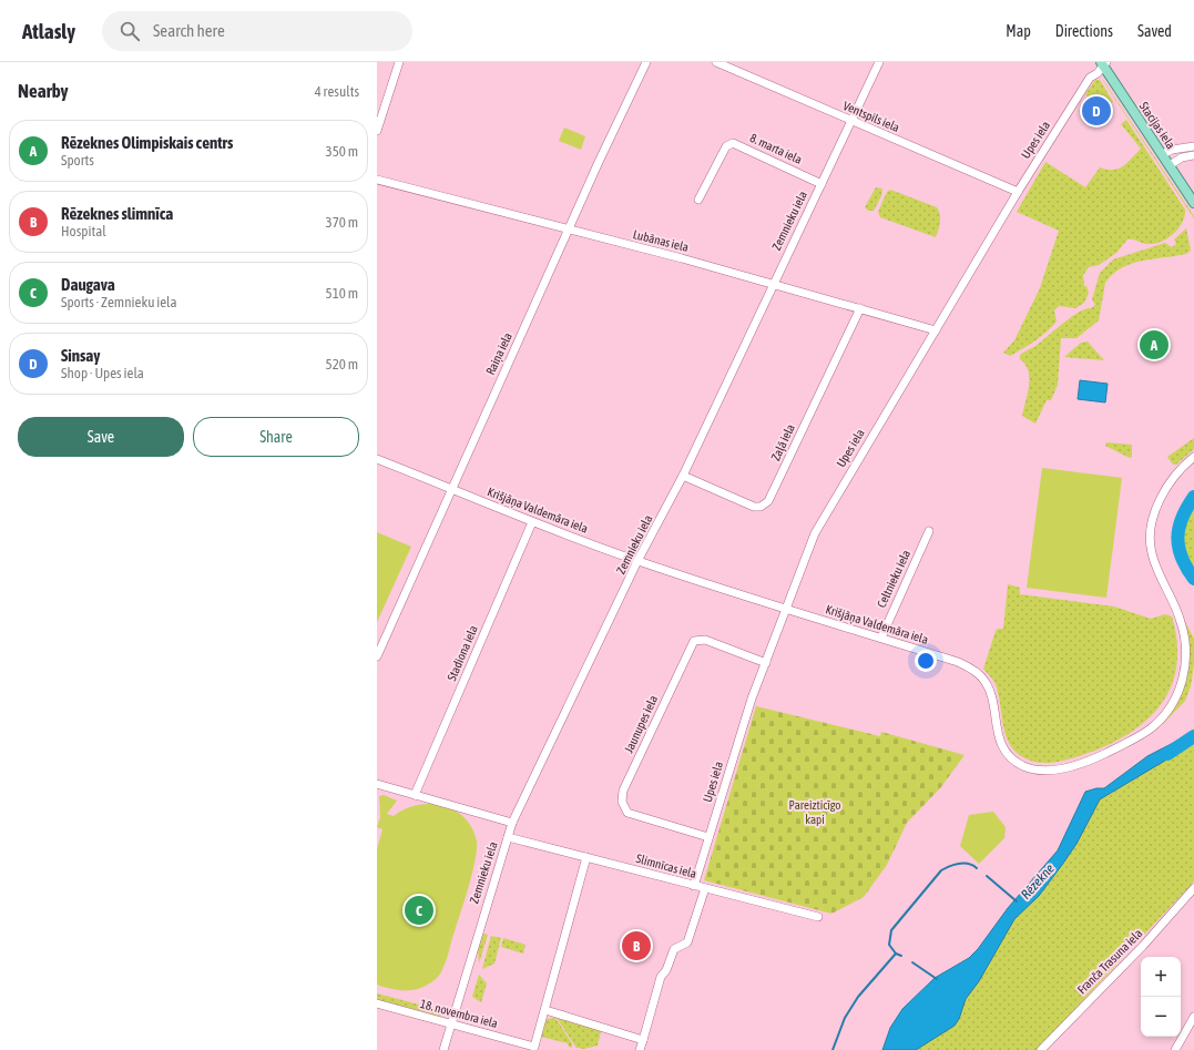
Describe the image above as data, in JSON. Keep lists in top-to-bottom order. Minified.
{"streets":{"main road":["Stacijas iela"],"street":["Ventspils iela","Upes iela","8. marta iela","Zemnieku iela","Lubānas iela","Raiņa iela","Zaļā iela","Krišjāņa Valdemāra iela","Celtnieku iela","Stadiona iela","Jaunupes iela","Slimnīcas iela","Franča Trasuna iela","18. novembra iela"]},"crossings":[["Ventspils iela","Upes iela"],["Ventspils iela","Zemnieku iela"],["Stacijas iela","Upes iela"],["Upes iela","Lubānas iela"],["Upes iela","Krišjāņa Valdemāra iela"],["Upes iela","Jaunupes iela"],["Upes iela","Slimnīcas iela"],["8. marta iela","Zemnieku iela"],["Zemnieku iela","Lubānas iela"],["Zemnieku iela","Zaļā iela"],["Zemnieku iela","Krišjāņa Valdemāra iela"],["Zemnieku iela","Slimnīcas iela"],["Zemnieku iela","18. novembra iela"],["Lubānas iela","Raiņa iela"],["Lubānas iela","Zaļā iela"],["Raiņa iela","Krišjāņa Valdemāra iela"],["Krišjāņa Valdemāra iela","Celtnieku iela"],["Krišjāņa Valdemāra iela","Stadiona iela"]],"water":["Rēzekne"],"parks":["Pareizticīgo kapi"],"page":{"header":"Atlasly","search":"Search here","nav":["Map","Directions","Saved"],"heading":["Nearby","4 results"],"pins":["D","A","C","B"],"list":[{"mark":"A","name":"Rēzeknes Olimpiskais centrs","note":"Sports","value":"350 m"},{"mark":"B","name":"Rēzeknes slimnīca","note":"Hospital","value":"370 m"},{"mark":"C","name":"Daugava","note":"Sports · Zemnieku iela","value":"510 m"},{"mark":"D","name":"Sinsay","note":"Shop · Upes iela","value":"520 m"}],"buttons":["Save","Share"],"map_buttons":["+","−"]}}
